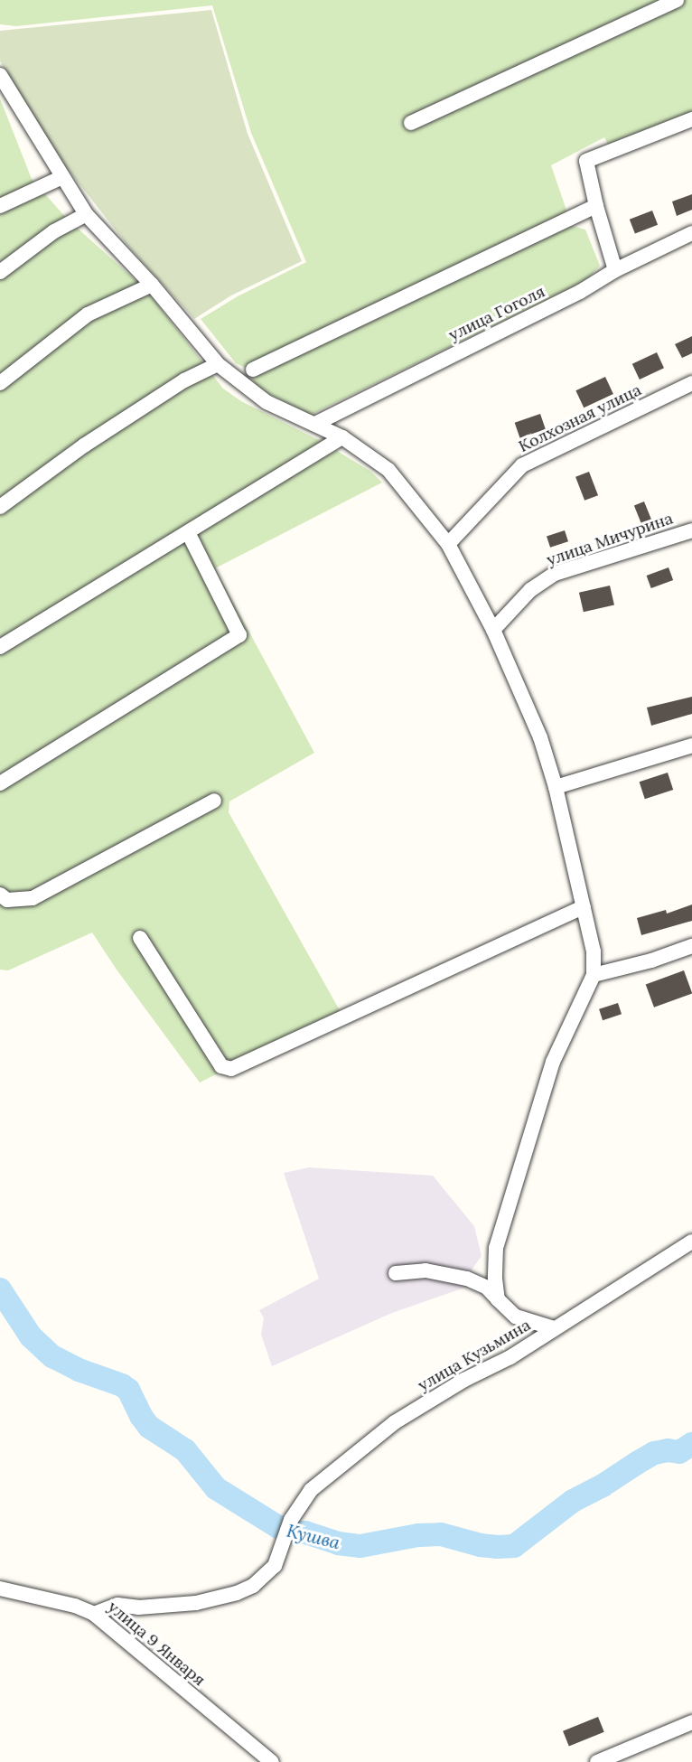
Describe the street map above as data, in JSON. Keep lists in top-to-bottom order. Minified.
{"streets":{"street":["улица Гоголя","Колхозная улица","улица Мичурина","улица Кузьмина","улица 9 Января"]},"crossings":[["улица Кузьмина","улица 9 Января"]],"water":["Кушва"]}
